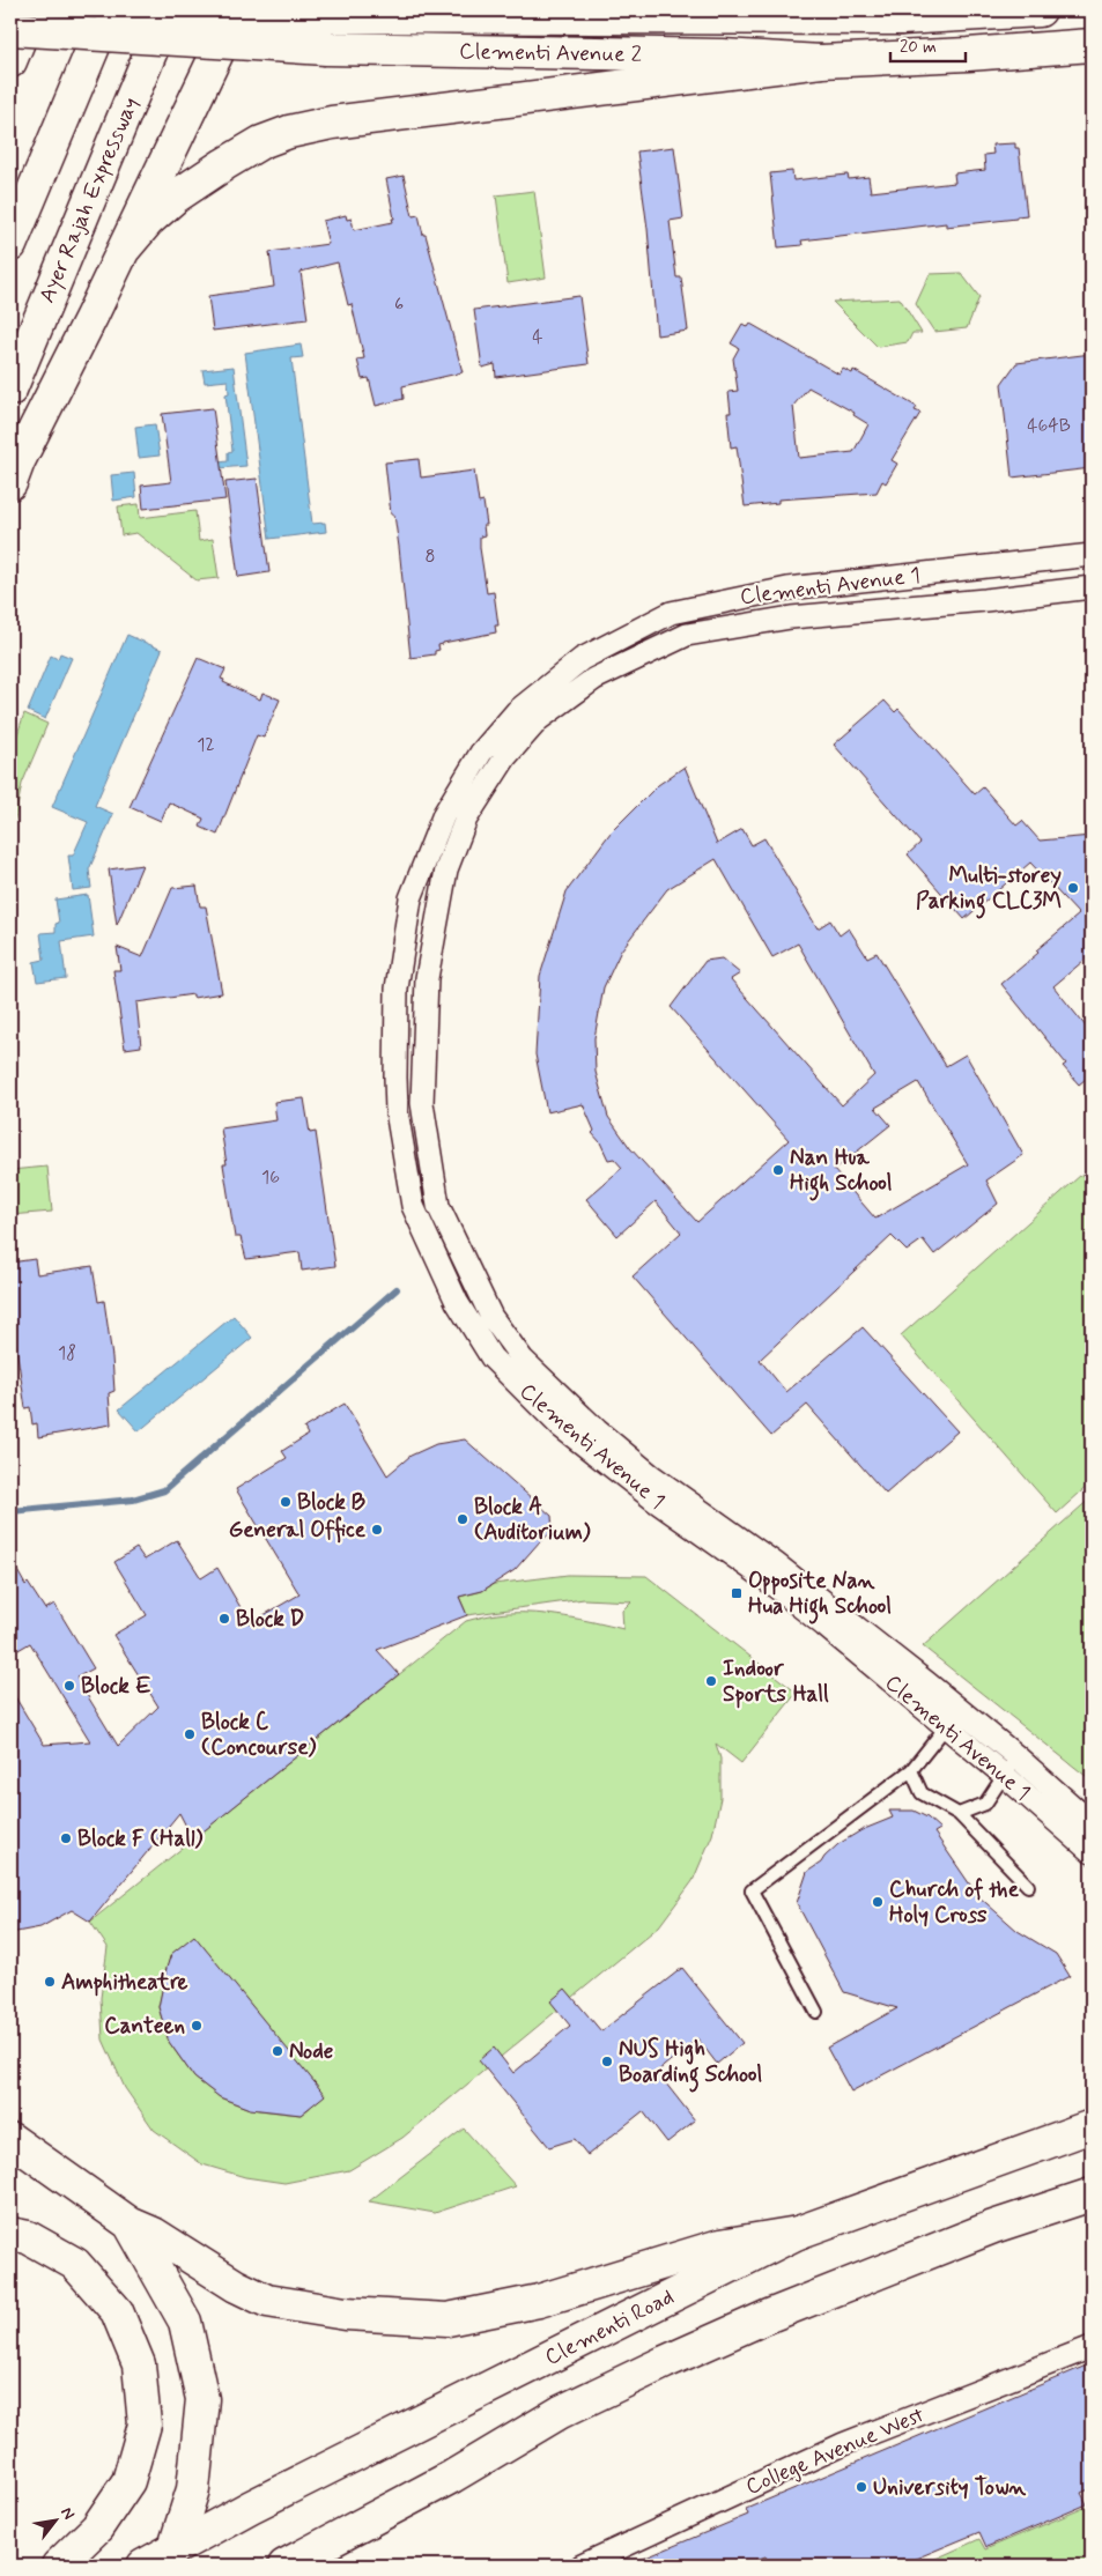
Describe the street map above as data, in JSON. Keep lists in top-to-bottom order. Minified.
{"streets":{"main road":["Clementi Avenue 2","Ayer Rajah Expressway","Clementi Road"],"street":["Clementi Avenue 1","College Avenue West"]},"places":{"other":["Multi-storey Parking CLC3M","Nan Hua High School","Block B","Block A (Auditorium)","General Office","Block D","Indoor Sports Hall","Block E","Block C (Concourse)","Block F (Hall)","Church of the Holy Cross","Amphitheatre","Canteen","Node","NUS High Boarding School","University Town"],"transit":["Opposite Nan Hua High School"]},"house_numbers":["6","4","464B","8","12","16","18"],"scale_bar":"20 m","north":"top right"}
